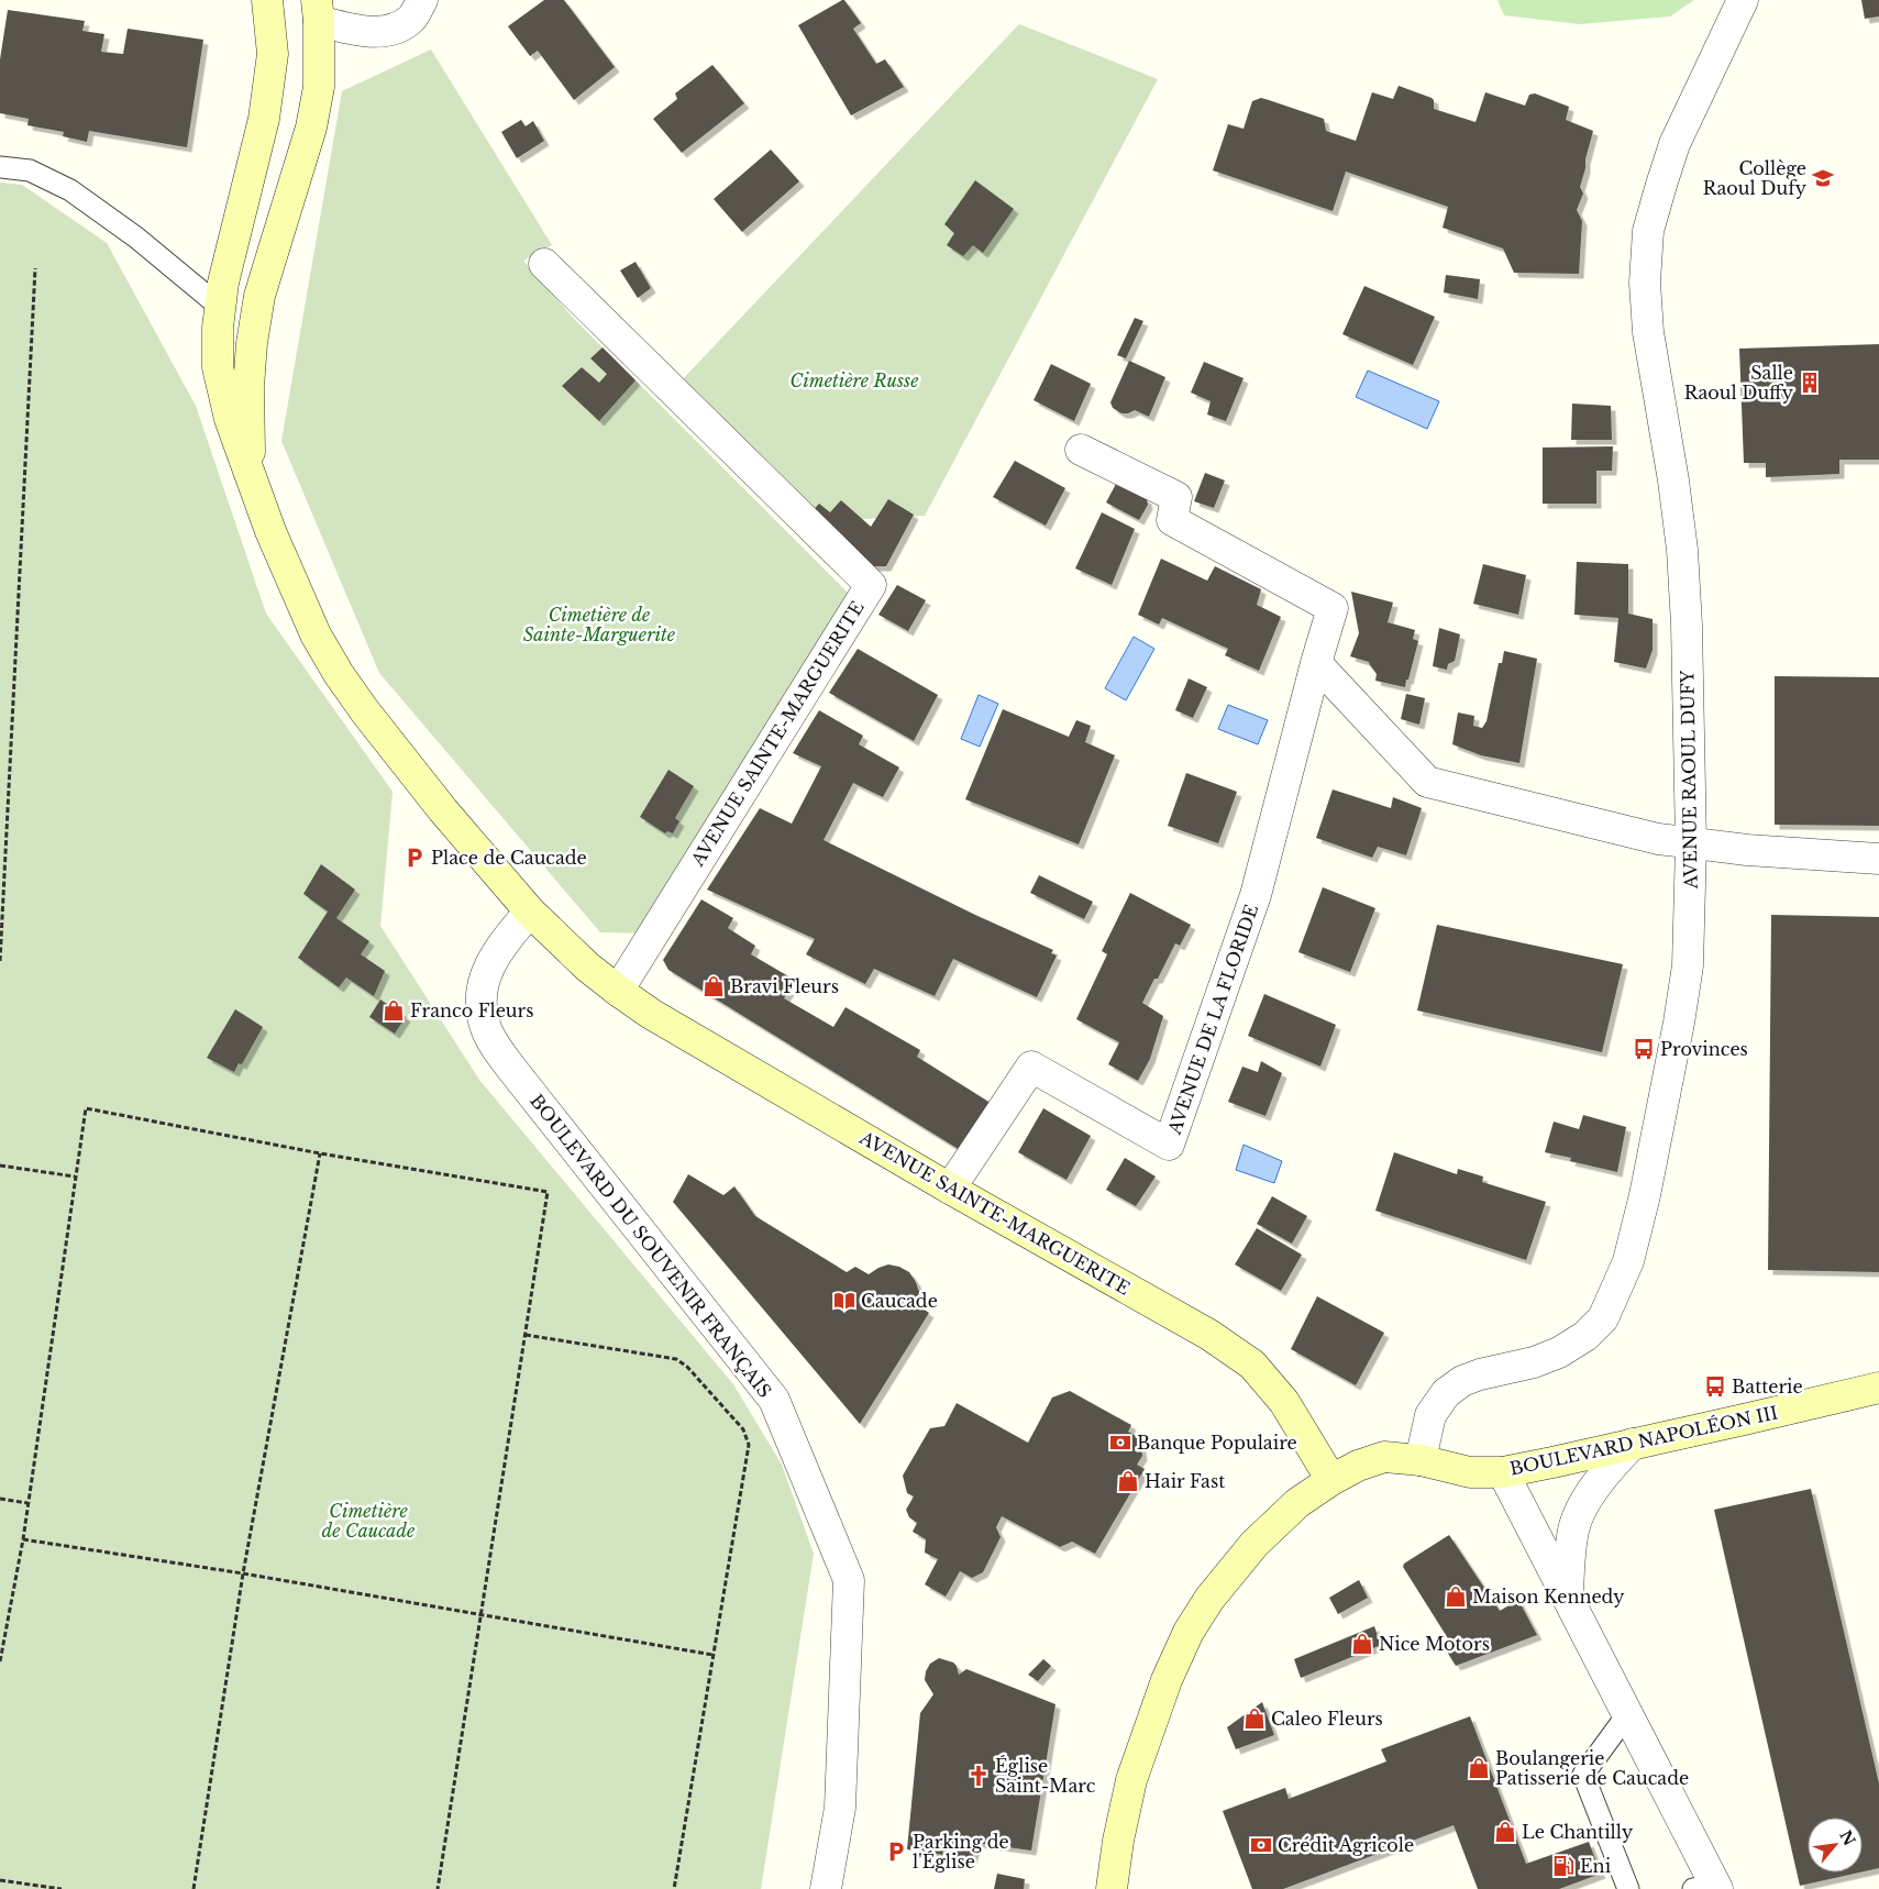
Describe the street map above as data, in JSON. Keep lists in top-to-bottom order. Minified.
{"streets":{"street":["AVENUE SAINTE-MARGUERITE","AVENUE RAOUL DUFY","AVENUE DE LA FLORIDE","BOULEVARD DU SOUVENIR FRANÇAIS","BOULEVARD NAPOLÉON III"]},"crossings":[["AVENUE SAINTE-MARGUERITE","AVENUE DE LA FLORIDE"],["AVENUE SAINTE-MARGUERITE","BOULEVARD DU SOUVENIR FRANÇAIS"],["AVENUE SAINTE-MARGUERITE","BOULEVARD NAPOLÉON III"],["AVENUE RAOUL DUFY","BOULEVARD NAPOLÉON III"]],"parks":["Cimetière Russe","Cimetière de Sainte-Marguerite","Cimetière de Caucade"],"places":{"school or university":["Collège Raoul Dufy"],"building":["Salle Raoul Duffy"],"parking":["Place de Caucade","Parking de l'Église"],"shop":["Bravi Fleurs","Franco Fleurs","Hair Fast","Maison Kennedy","Nice Motors","Caleo Fleurs","Boulangerie Patisserie de Caucade","Le Chantilly"],"bus stop":["Provinces","Batterie"],"library":["Caucade"],"bank":["Banque Populaire","Crédit Agricole"],"church":["Église Saint-Marc"],"fuel station":["Eni"]},"north":"top right"}
